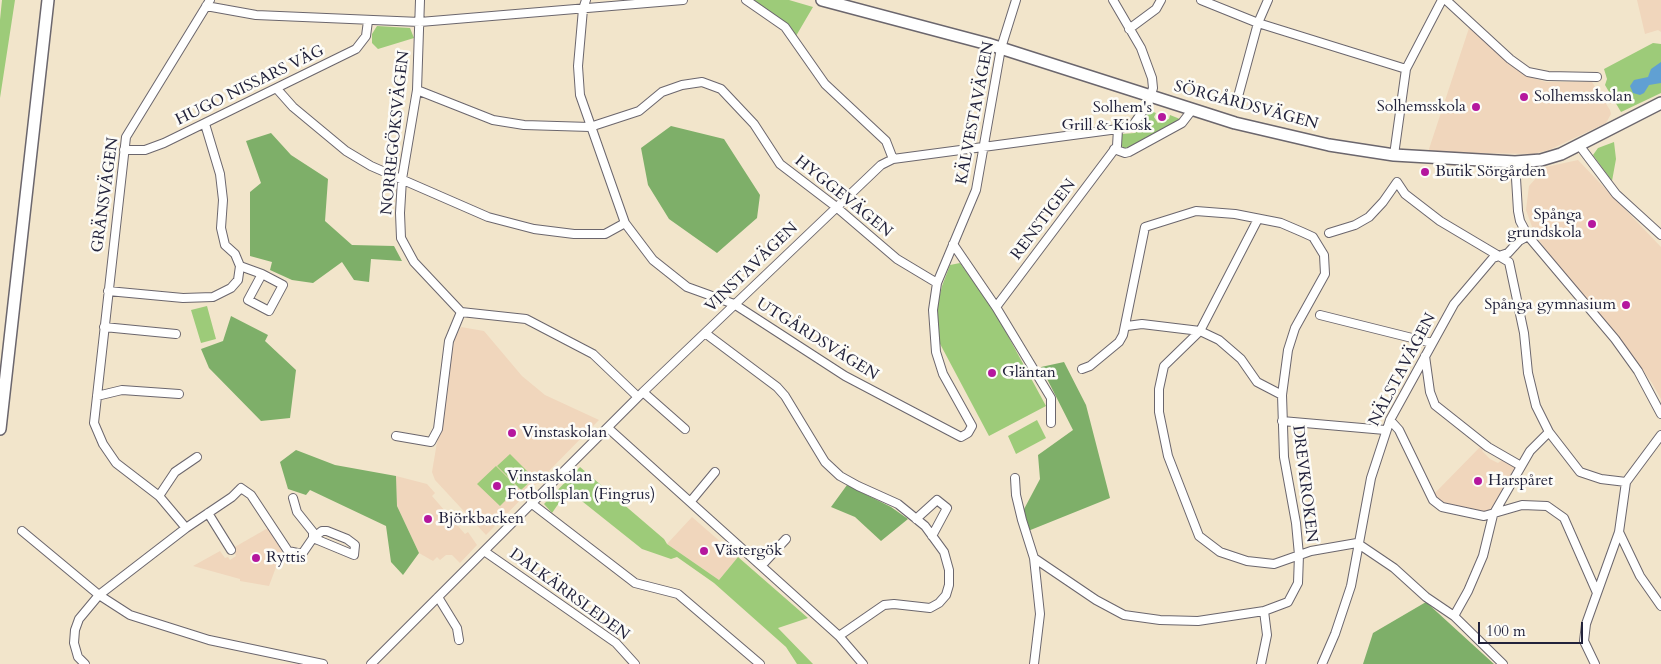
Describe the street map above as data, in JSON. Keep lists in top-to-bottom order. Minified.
{"streets":{"street":["HUGO NISSARS VÄG","SÖRGÅRDSVÄGEN","KÄLVESTAVÄGEN","NORREGÖKSVÄGEN","GRÄNSVÄGEN","HYGGEVÄGEN","RENSTIGEN","VINSTAVÄGEN","UTGÅRDSVÄGEN","NÄLSTAVÄGEN","DREVKROKEN","DALKÄRRSLEDEN"]},"crossings":[["HUGO NISSARS VÄG","GRÄNSVÄGEN"],["SÖRGÅRDSVÄGEN","KÄLVESTAVÄGEN"],["SÖRGÅRDSVÄGEN","VINSTAVÄGEN"],["KÄLVESTAVÄGEN","HYGGEVÄGEN"],["KÄLVESTAVÄGEN","VINSTAVÄGEN"],["KÄLVESTAVÄGEN","UTGÅRDSVÄGEN"],["NORREGÖKSVÄGEN","HYGGEVÄGEN"],["HYGGEVÄGEN","VINSTAVÄGEN"],["HYGGEVÄGEN","UTGÅRDSVÄGEN"],["RENSTIGEN","VINSTAVÄGEN"],["VINSTAVÄGEN","UTGÅRDSVÄGEN"],["VINSTAVÄGEN","DALKÄRRSLEDEN"]],"places":["Solhemsskolan","Solhemsskola","Solhem's Grill & Kiosk","Butik Sörgården","Spånga grundskola","Spånga gymnasium","Gläntan","Vinstaskolan","Harspåret","Vinstaskolan Fotbollsplan (Fingrus)","Björkbacken","Västergök","Ryttis"],"scale_bar":"100 m"}
